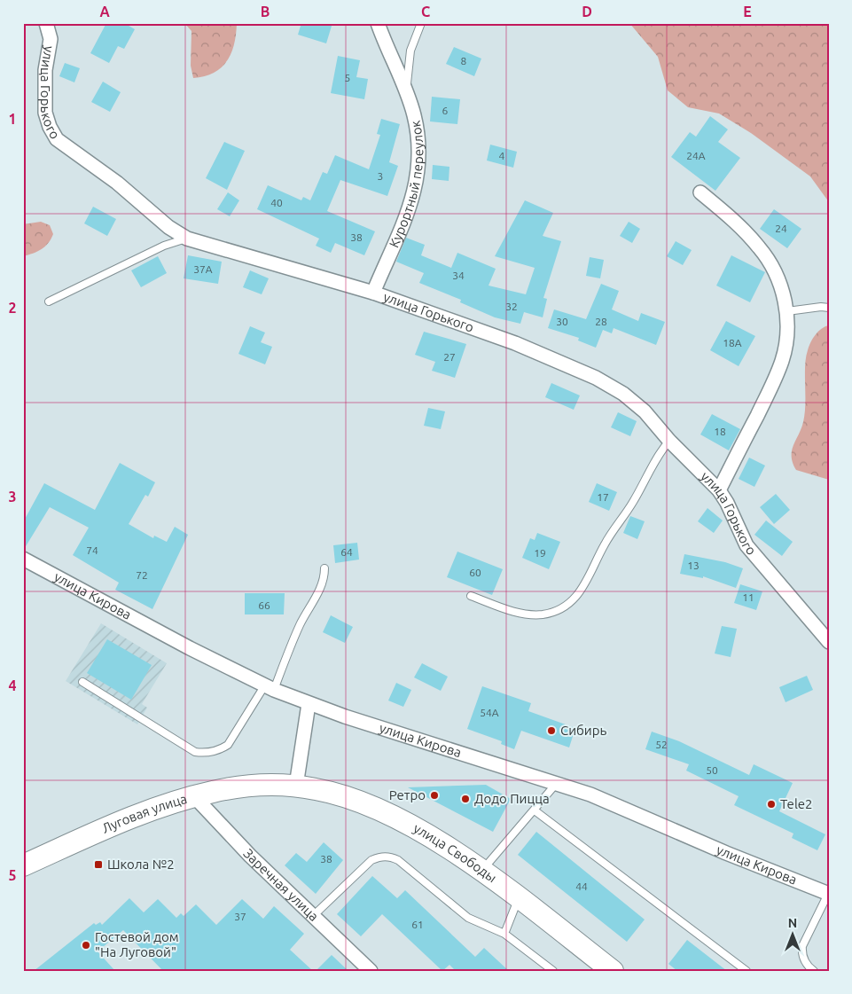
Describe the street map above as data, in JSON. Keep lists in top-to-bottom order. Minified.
{"streets":{"main road":["Луговая улица","улица Свободы"],"street":["улица Горького","Курортный переулок","улица Кирова","Заречная улица"]},"crossings":[["улица Горького","Курортный переулок"],["Луговая улица","улица Свободы"],["Луговая улица","Заречная улица"]],"places":{"other":["Сибирь","Ретро","Додо Пицца","Tele2","Гостевой дом \"На Луговой\""],"transit":["Школа №2"]},"house_numbers":["8","5","6","4","24А","3","40","24","38","37А","34","32","30","28","18А","27","18","17","74","64","19","13","60","72","11","66","54А","52","50","38","44","37","61"],"north":"top","grid":{"columns":["A","B","C","D","E"],"rows":["1","2","3","4","5"]}}
